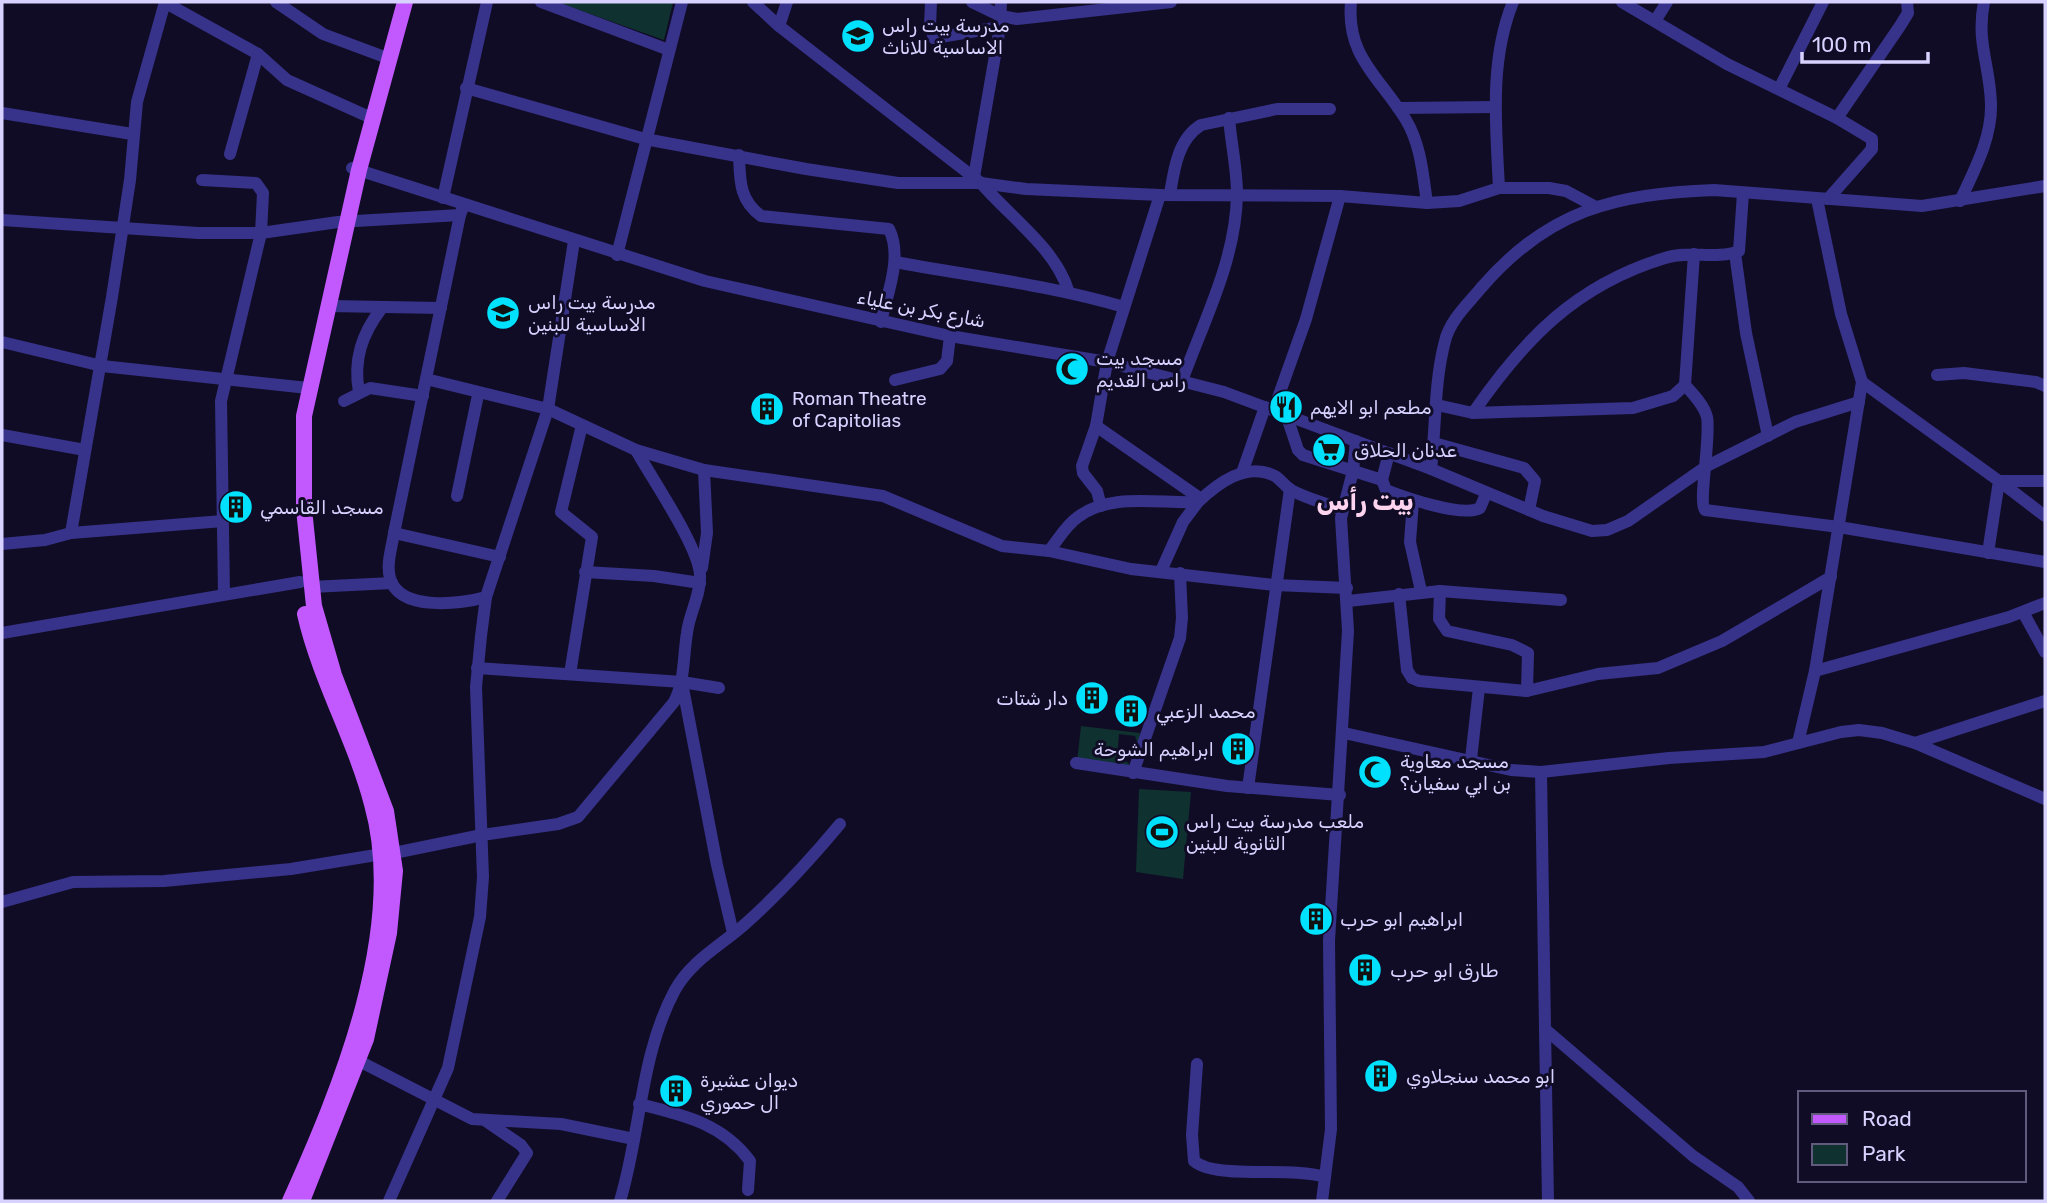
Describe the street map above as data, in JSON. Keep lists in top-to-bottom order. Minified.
{"streets":{"street":["شارع بكر بن علياء"]},"districts":["بيت رأس"],"places":{"school or university":["مدرسة بيت راس الاساسية للاناث","مدرسة بيت راس الاساسية للبنين"],"mosque":["مسجد بيت راس القديم","مسجد معاوية بن ابي سفيان؟"],"restaurant":["مطعم ابو الايهم"],"building":["Roman Theatre of Capitolias","مسجد القاسمي","دار شتات","محمد الزعبي","ابراهيم الشوحة","ابراهيم ابو حرب","طارق ابو حرب","ابو محمد سنجلاوي","ديوان عشيرة ال حموري"],"supermarket":["عدنان الحلاق"],"sports":["ملعب مدرسة بيت راس الثانوية للبنين"]},"legend":["Road","Park"],"scale_bar":"100 m"}
